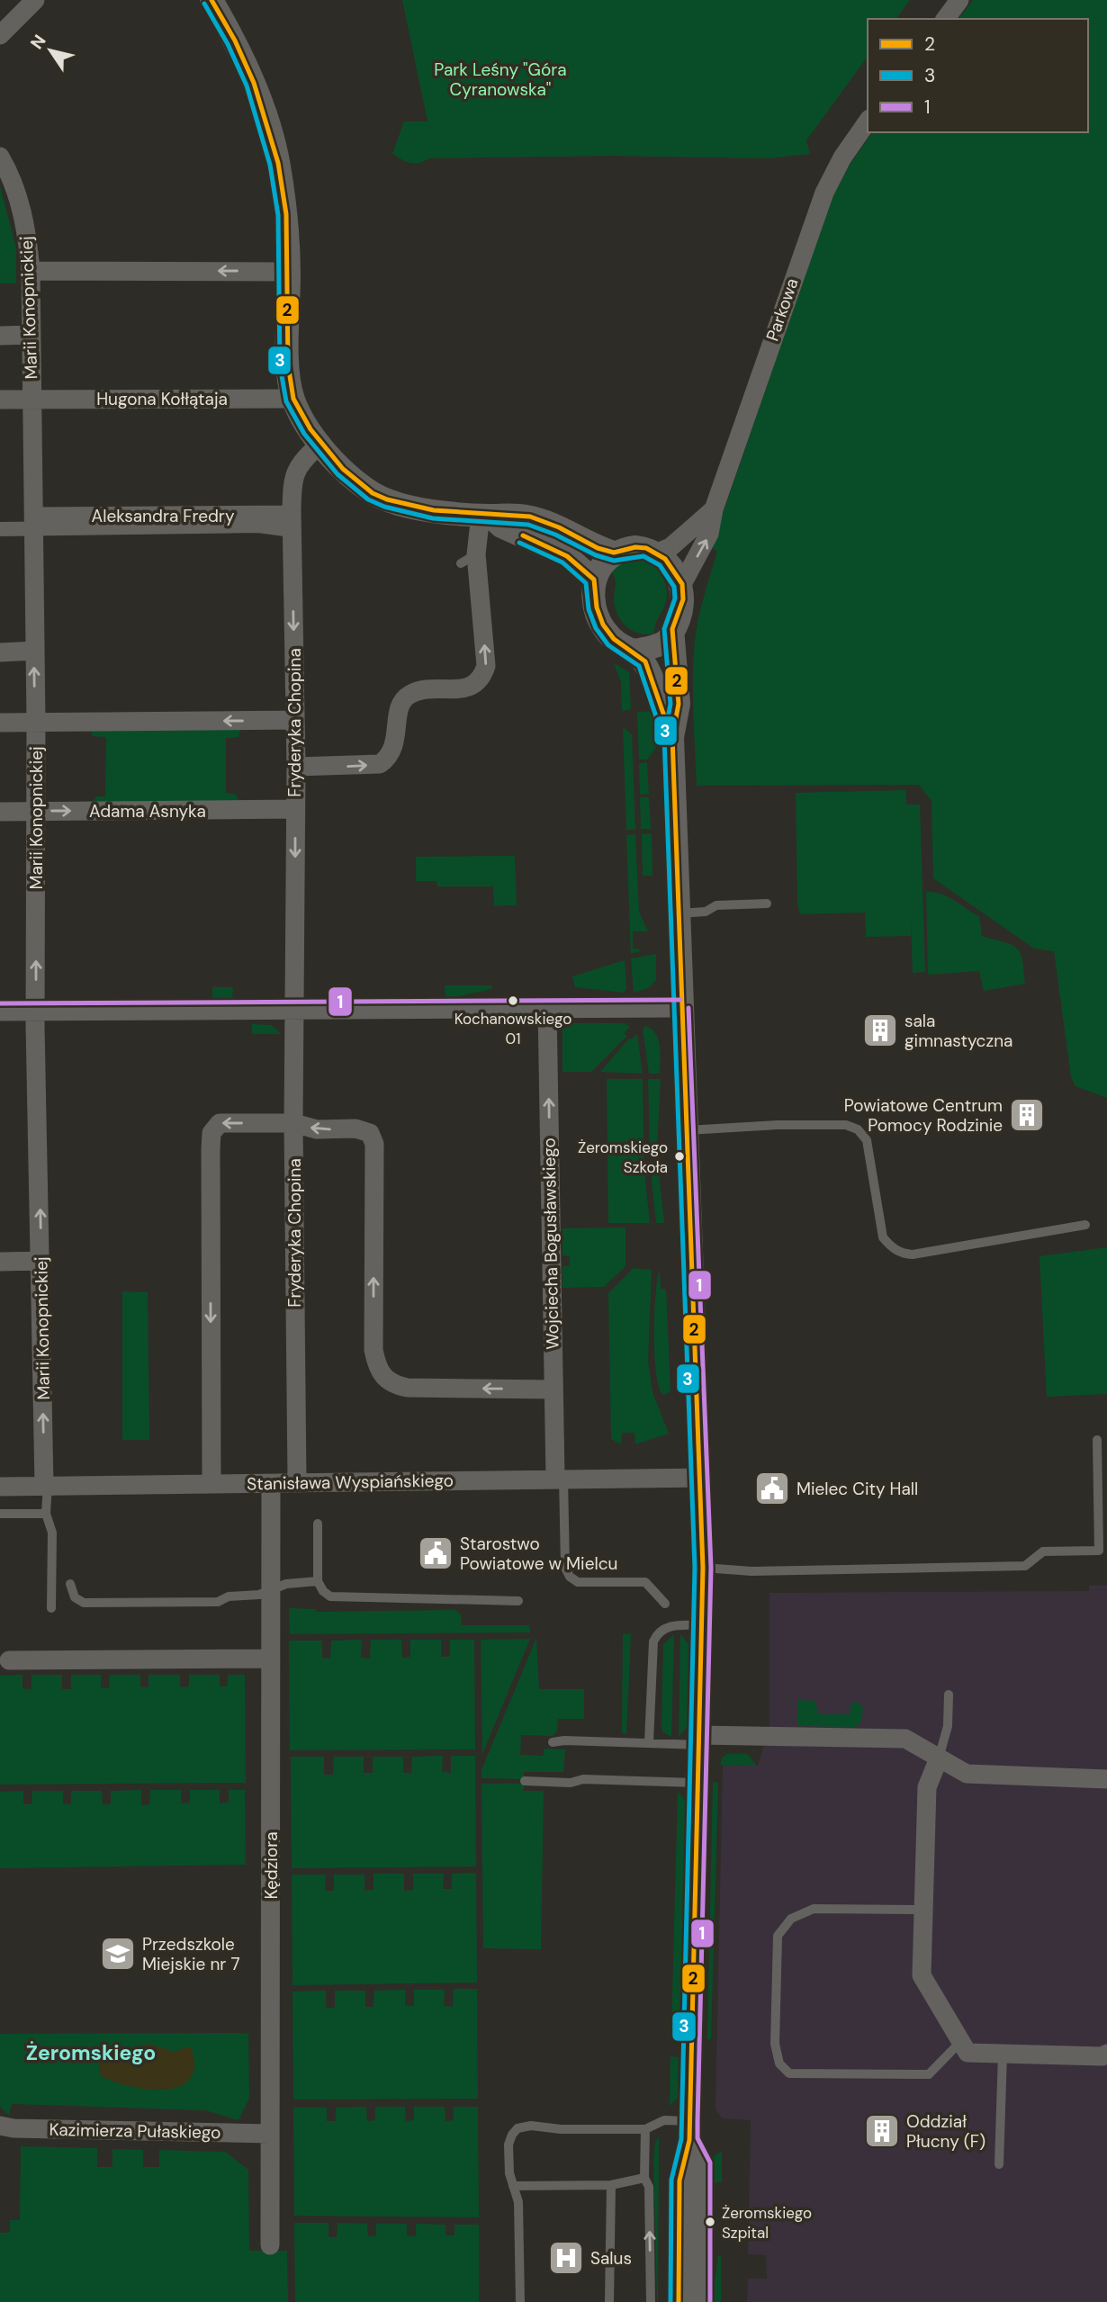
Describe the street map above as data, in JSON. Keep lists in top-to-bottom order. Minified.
{"streets":{"street":["Marii Konopnickiej","Parkowa","Hugona Kołłątaja","Aleksandra Fredry","Fryderyka Chopina","Adama Asnyka","Wojciecha Bogusławskiego","Stanisława Wyspiańskiego","Kędziora","Kazimierza Pułaskiego"]},"crossings":[["Marii Konopnickiej","Hugona Kołłątaja"],["Marii Konopnickiej","Aleksandra Fredry"],["Marii Konopnickiej","Adama Asnyka"],["Marii Konopnickiej","Stanisława Wyspiańskiego"],["Aleksandra Fredry","Fryderyka Chopina"],["Fryderyka Chopina","Adama Asnyka"],["Fryderyka Chopina","Stanisława Wyspiańskiego"],["Wojciecha Bogusławskiego","Stanisława Wyspiańskiego"],["Stanisława Wyspiańskiego","Kędziora"],["Kędziora","Kazimierza Pułaskiego"]],"one_way":["Marii Konopnickiej","Fryderyka Chopina"],"districts":["Żeromskiego"],"parks":["Park Leśny \"Góra Cyranowska\""],"places":{"other":["Kochanowskiego 01","Żeromskiego Szkoła","Żeromskiego Szpital"],"building":["sala gimnastyczna","Powiatowe Centrum Pomocy Rodzinie","Oddział Płucny (F)"],"public building":["Mielec City Hall","Starostwo Powiatowe w Mielcu"],"school or university":["Przedszkole Miejskie nr 7"],"hospital":["Salus"]},"lines":["transit line 2","transit line 3","transit line 1"],"legend":["2","3","1"],"north":"top left"}
